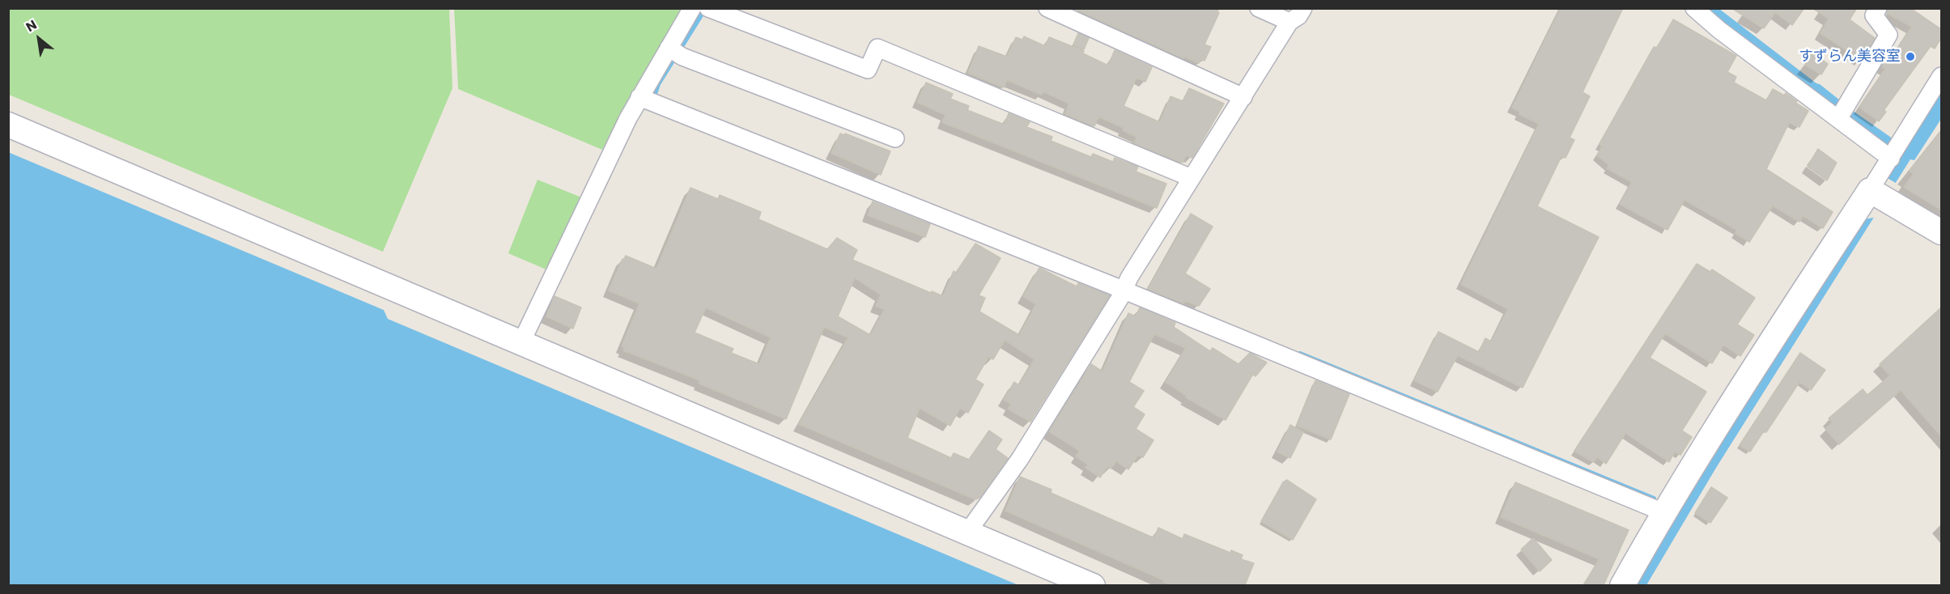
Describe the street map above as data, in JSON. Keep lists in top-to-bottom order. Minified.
{"places":["すずらん美容室"],"north":"top left"}
